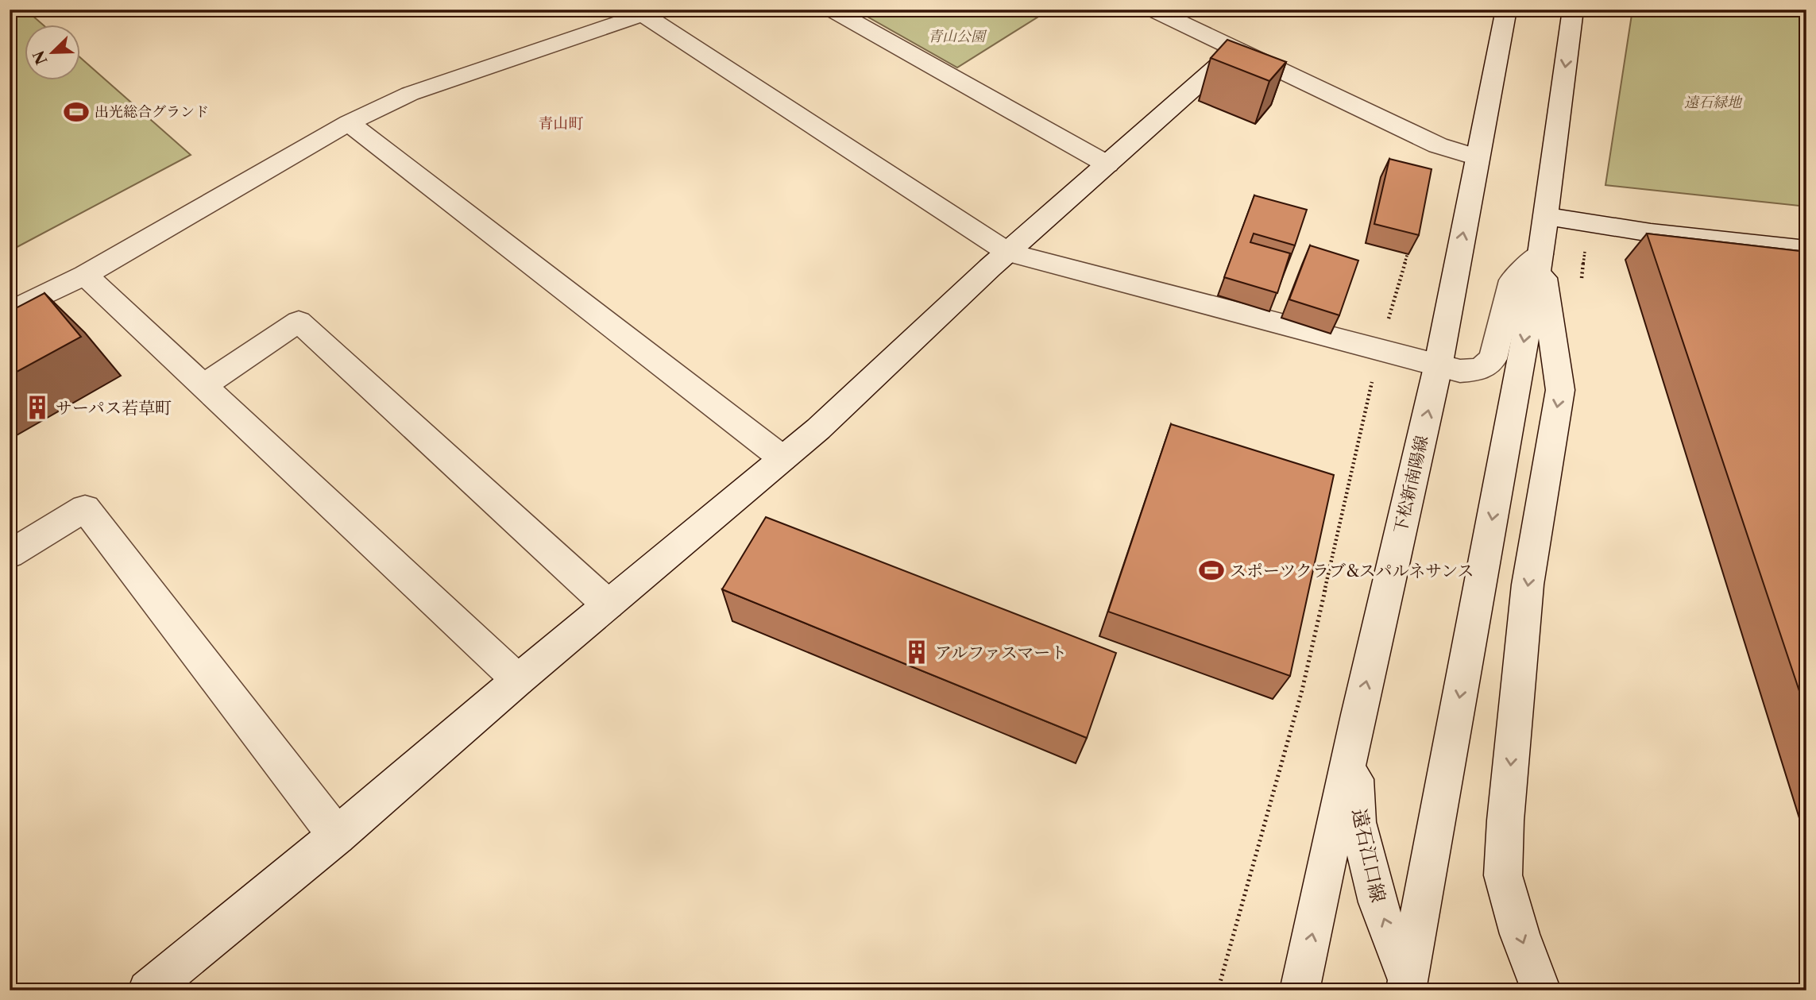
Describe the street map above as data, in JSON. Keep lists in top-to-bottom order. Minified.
{"streets":{"street":["下松新南陽線","遠石江口線"]},"crossings":[["下松新南陽線","遠石江口線"]],"districts":["青山町"],"parks":["青山公園","遠石緑地"],"places":{"sports":["出光総合グランド","スポーツクラブ&スパルネサンス"],"building":["サーパス若草町","アルファスマート"]},"north":"bottom left"}
